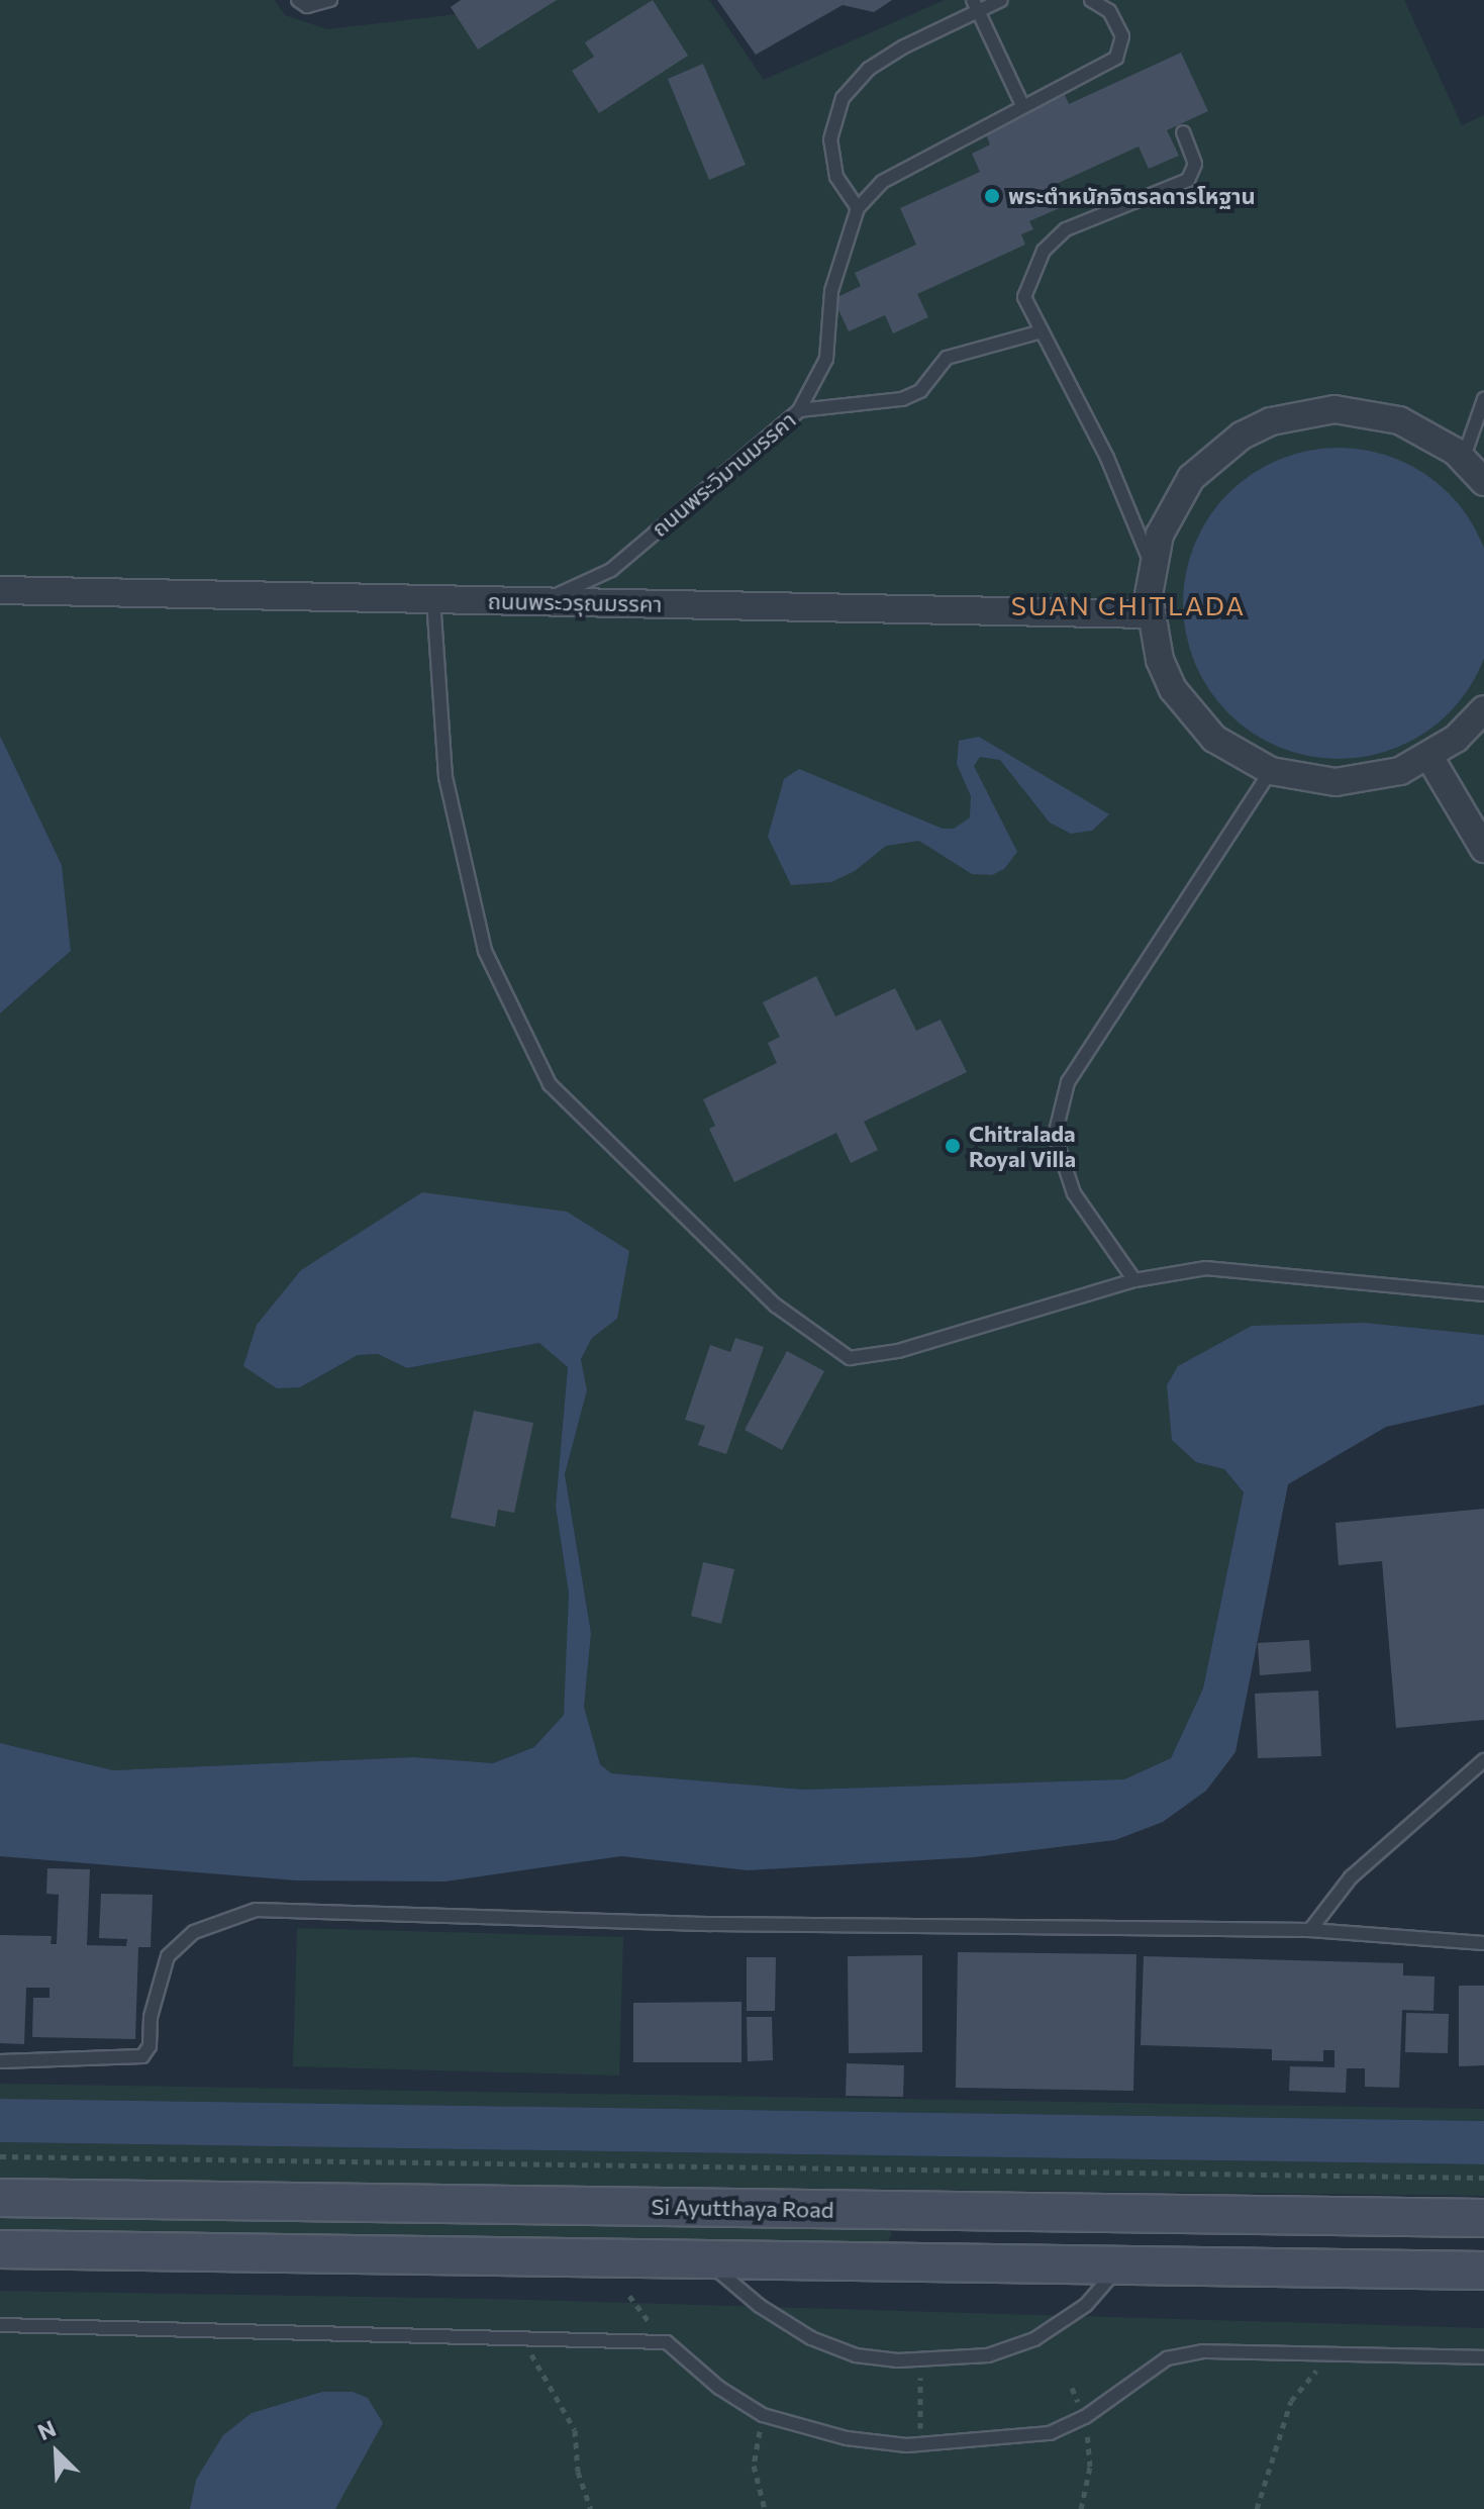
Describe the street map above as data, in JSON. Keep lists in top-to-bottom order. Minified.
{"streets":{"main road":["Si Ayutthaya Road"],"street":["ถนนพระวรุณมรรคา"],"lane":["ถนนพระวิมานมรรคา"]},"crossings":[["ถนนพระวิมานมรรคา","ถนนพระวรุณมรรคา"]],"districts":["SUAN CHITLADA"],"places":["พระตำหนักจิตรลดารโหฐาน","Chitralada Royal Villa"],"north":"top left"}
